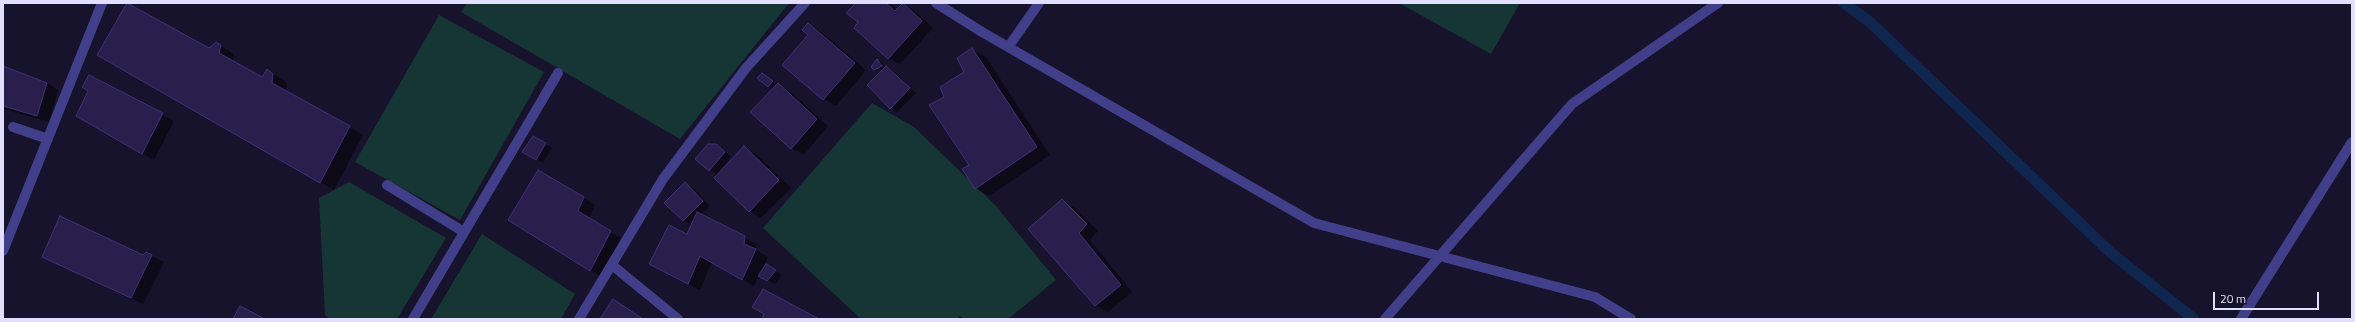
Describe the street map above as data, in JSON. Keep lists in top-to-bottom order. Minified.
{"scale_bar":"20 m"}
